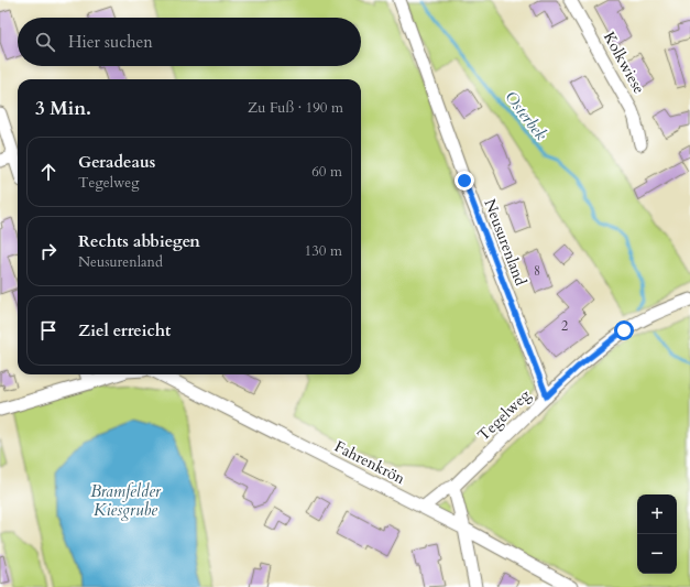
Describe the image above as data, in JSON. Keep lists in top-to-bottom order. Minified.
{"streets":{"street":["Kolkwiese","Neusurenland","Tegelweg","Fahrenkrön"]},"crossings":[["Neusurenland","Tegelweg"],["Tegelweg","Fahrenkrön"]],"water":["Osterbek","Bramfelder Kiesgrube"],"house_numbers":["8","2"],"page":{"search":"Hier suchen","heading":["3 Min.","Zu Fuß · 190 m"],"list":[["Geradeaus","Tegelweg","60 m"],["Rechts abbiegen","Neusurenland","130 m"],"Ziel erreicht"],"map_buttons":["+","−"]}}
